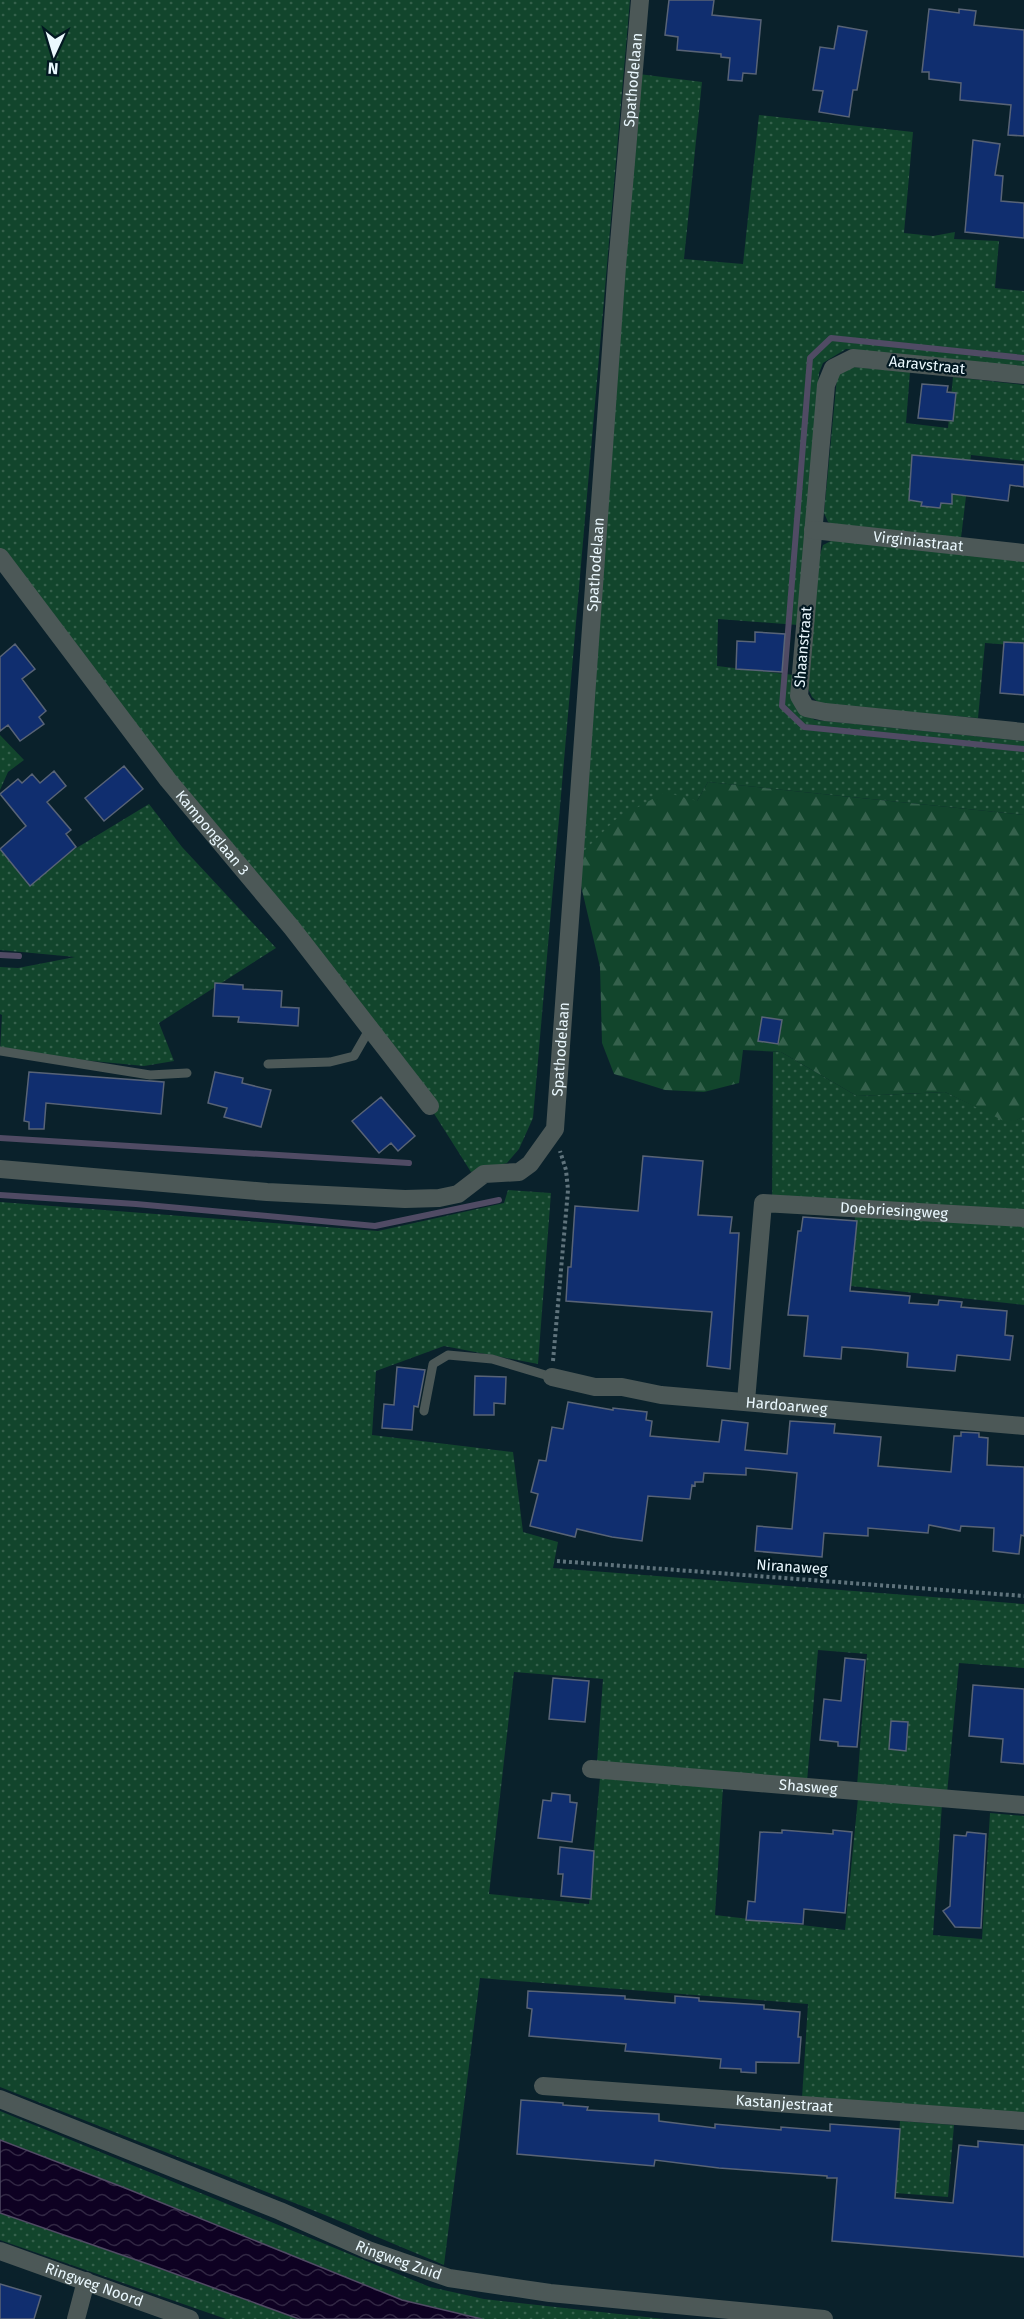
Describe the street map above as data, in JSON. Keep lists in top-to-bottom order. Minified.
{"streets":{"street":["Spathodelaan","Aaravstraat","Virginiastraat","Shaanstraat","Kamponglaan 3","Doebriesingweg","Hardoarweg","Shasweg","Kastanjestraat","Ringweg Zuid","Ringweg Noord"],"path":["Niranaweg"]},"crossings":[["Aaravstraat","Shaanstraat"],["Virginiastraat","Shaanstraat"],["Doebriesingweg","Hardoarweg"]],"north":"bottom"}
